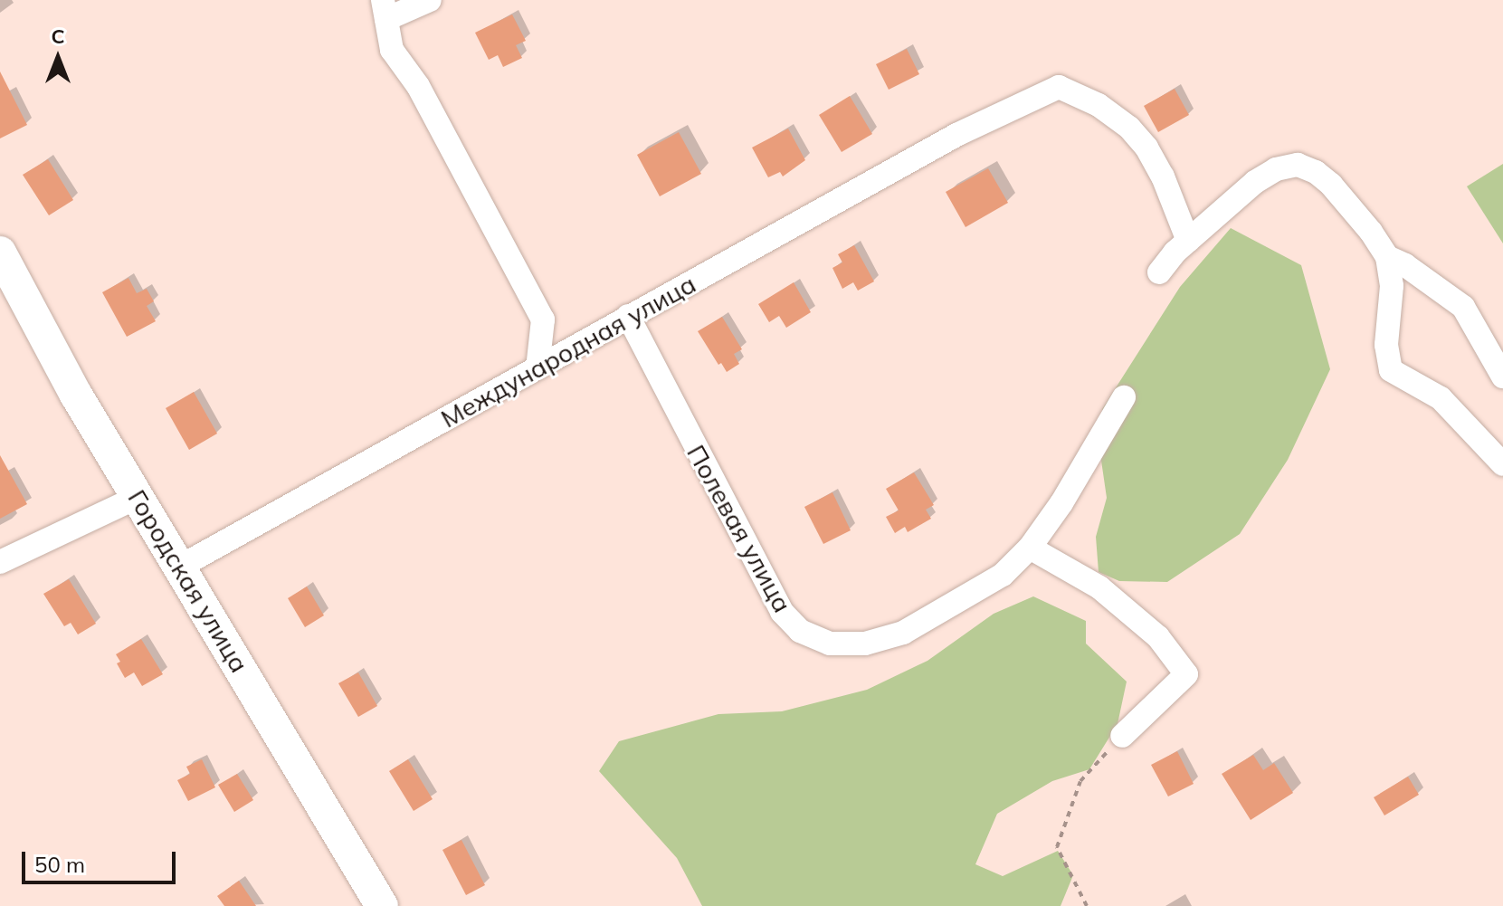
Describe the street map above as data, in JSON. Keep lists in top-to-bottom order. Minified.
{"streets":{"main road":["Городская улица"],"street":["Международная улица","Полевая улица"]},"crossings":[["Международная улица","Полевая улица"],["Международная улица","Городская улица"]],"scale_bar":"50 m","north":"top"}
